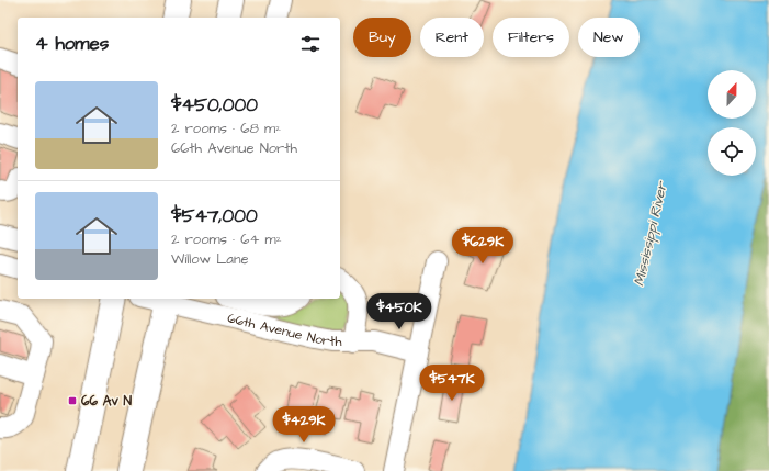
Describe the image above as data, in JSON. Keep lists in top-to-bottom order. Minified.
{"streets":{"street":["66th Avenue North"]},"water":["Mississippi River"],"places":{"transit":["66 Av N"]},"north":"top","page":{"chip":["Buy","Rent","Filters","New"],"heading":"4 homes","list":[{"name":"$450,000","note":"2 rooms · 68 m² · 66th Avenue North"},{"name":"$547,000","note":"2 rooms · 64 m² · Willow Lane"}],"price":["$629K","$450K","$547K","$429K"]}}
